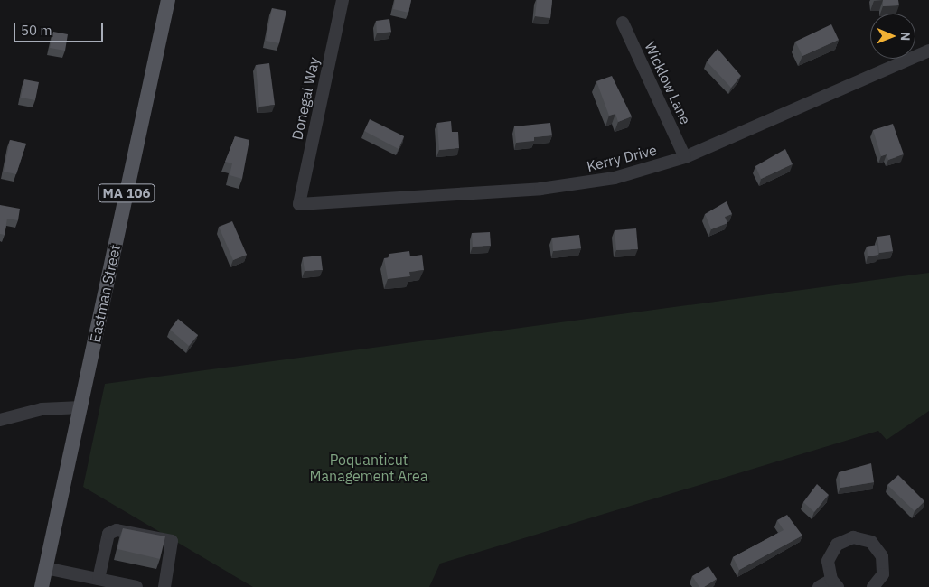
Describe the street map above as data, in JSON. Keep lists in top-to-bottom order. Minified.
{"streets":{"main road":["MA 106","Eastman Street"],"street":["Wicklow Lane","Donegal Way","Kerry Drive"]},"crossings":[["Wicklow Lane","Kerry Drive"],["Donegal Way","Kerry Drive"]],"parks":["Poquanticut Management Area"],"scale_bar":"50 m","north":"right"}
